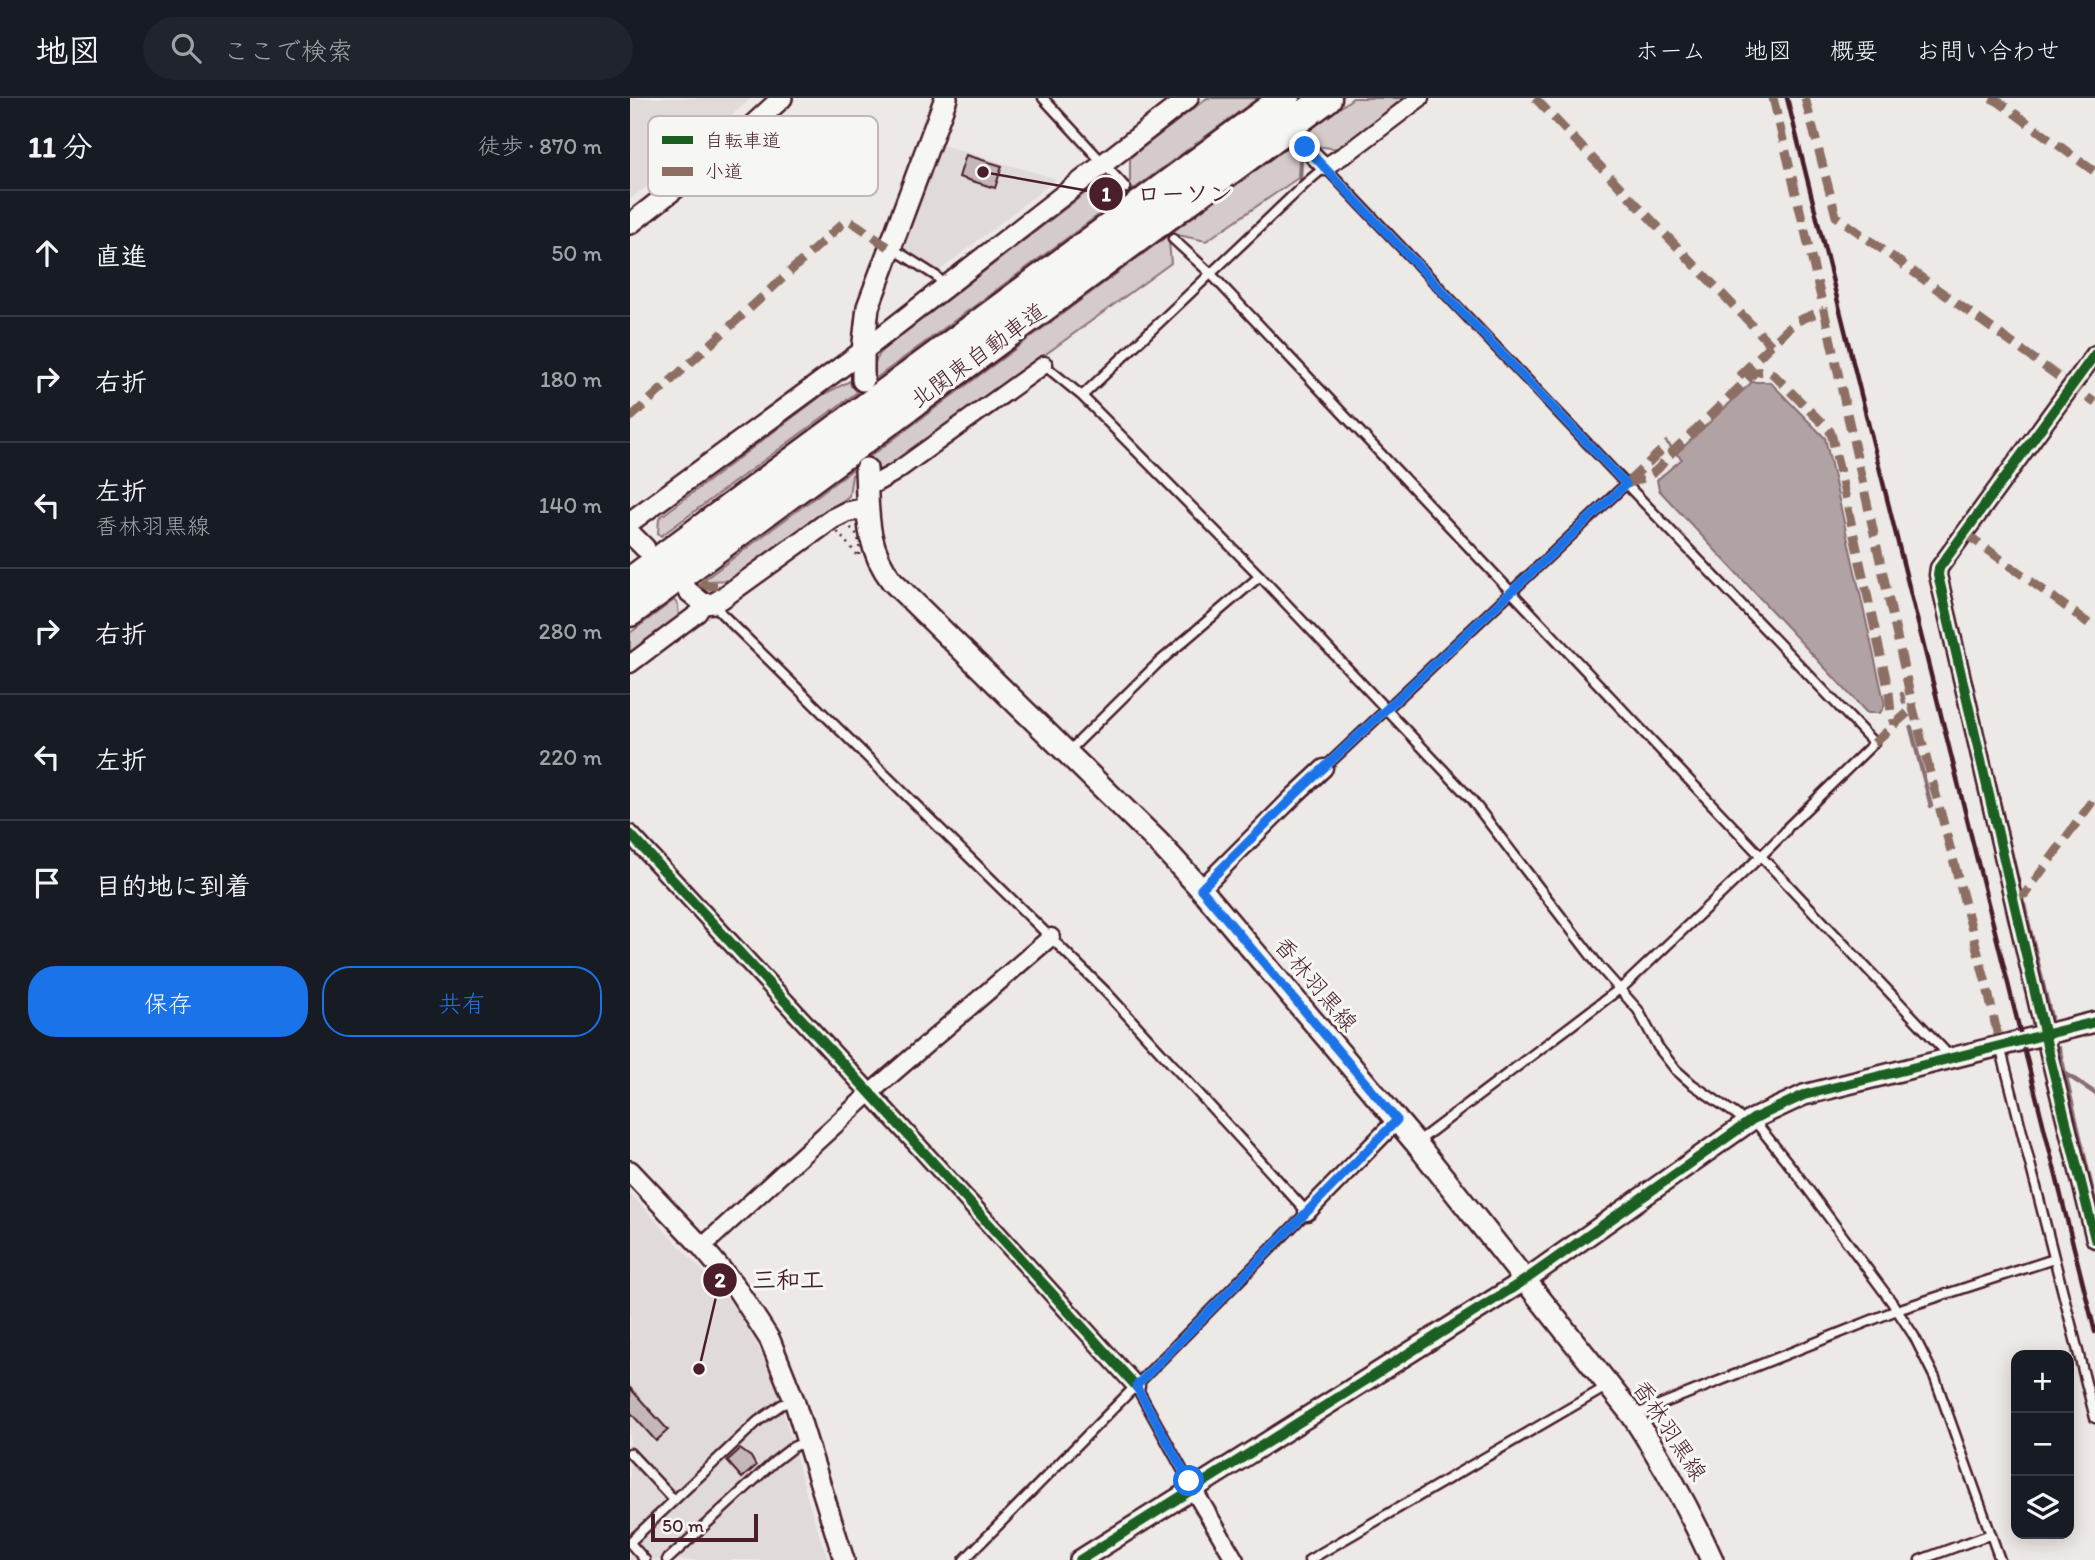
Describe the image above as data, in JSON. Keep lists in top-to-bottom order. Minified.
{"streets":{"highway":["北関東自動車道"],"main road":["香林羽黒線"]},"places":["ローソン","三和工"],"legend":["自転車道","小道"],"scale_bar":"50 m","page":{"header":"地図","search":"ここで検索","nav":["ホーム","地図","概要","お問い合わせ"],"heading":["11 分","徒歩 · 870 m"],"list":[["直進","50 m"],["右折","180 m"],["左折","香林羽黒線","140 m"],["右折","280 m"],["左折","220 m"],"目的地に到着"],"buttons":["保存","共有"],"map_buttons":["+","−"],"scale":"50 m"}}
